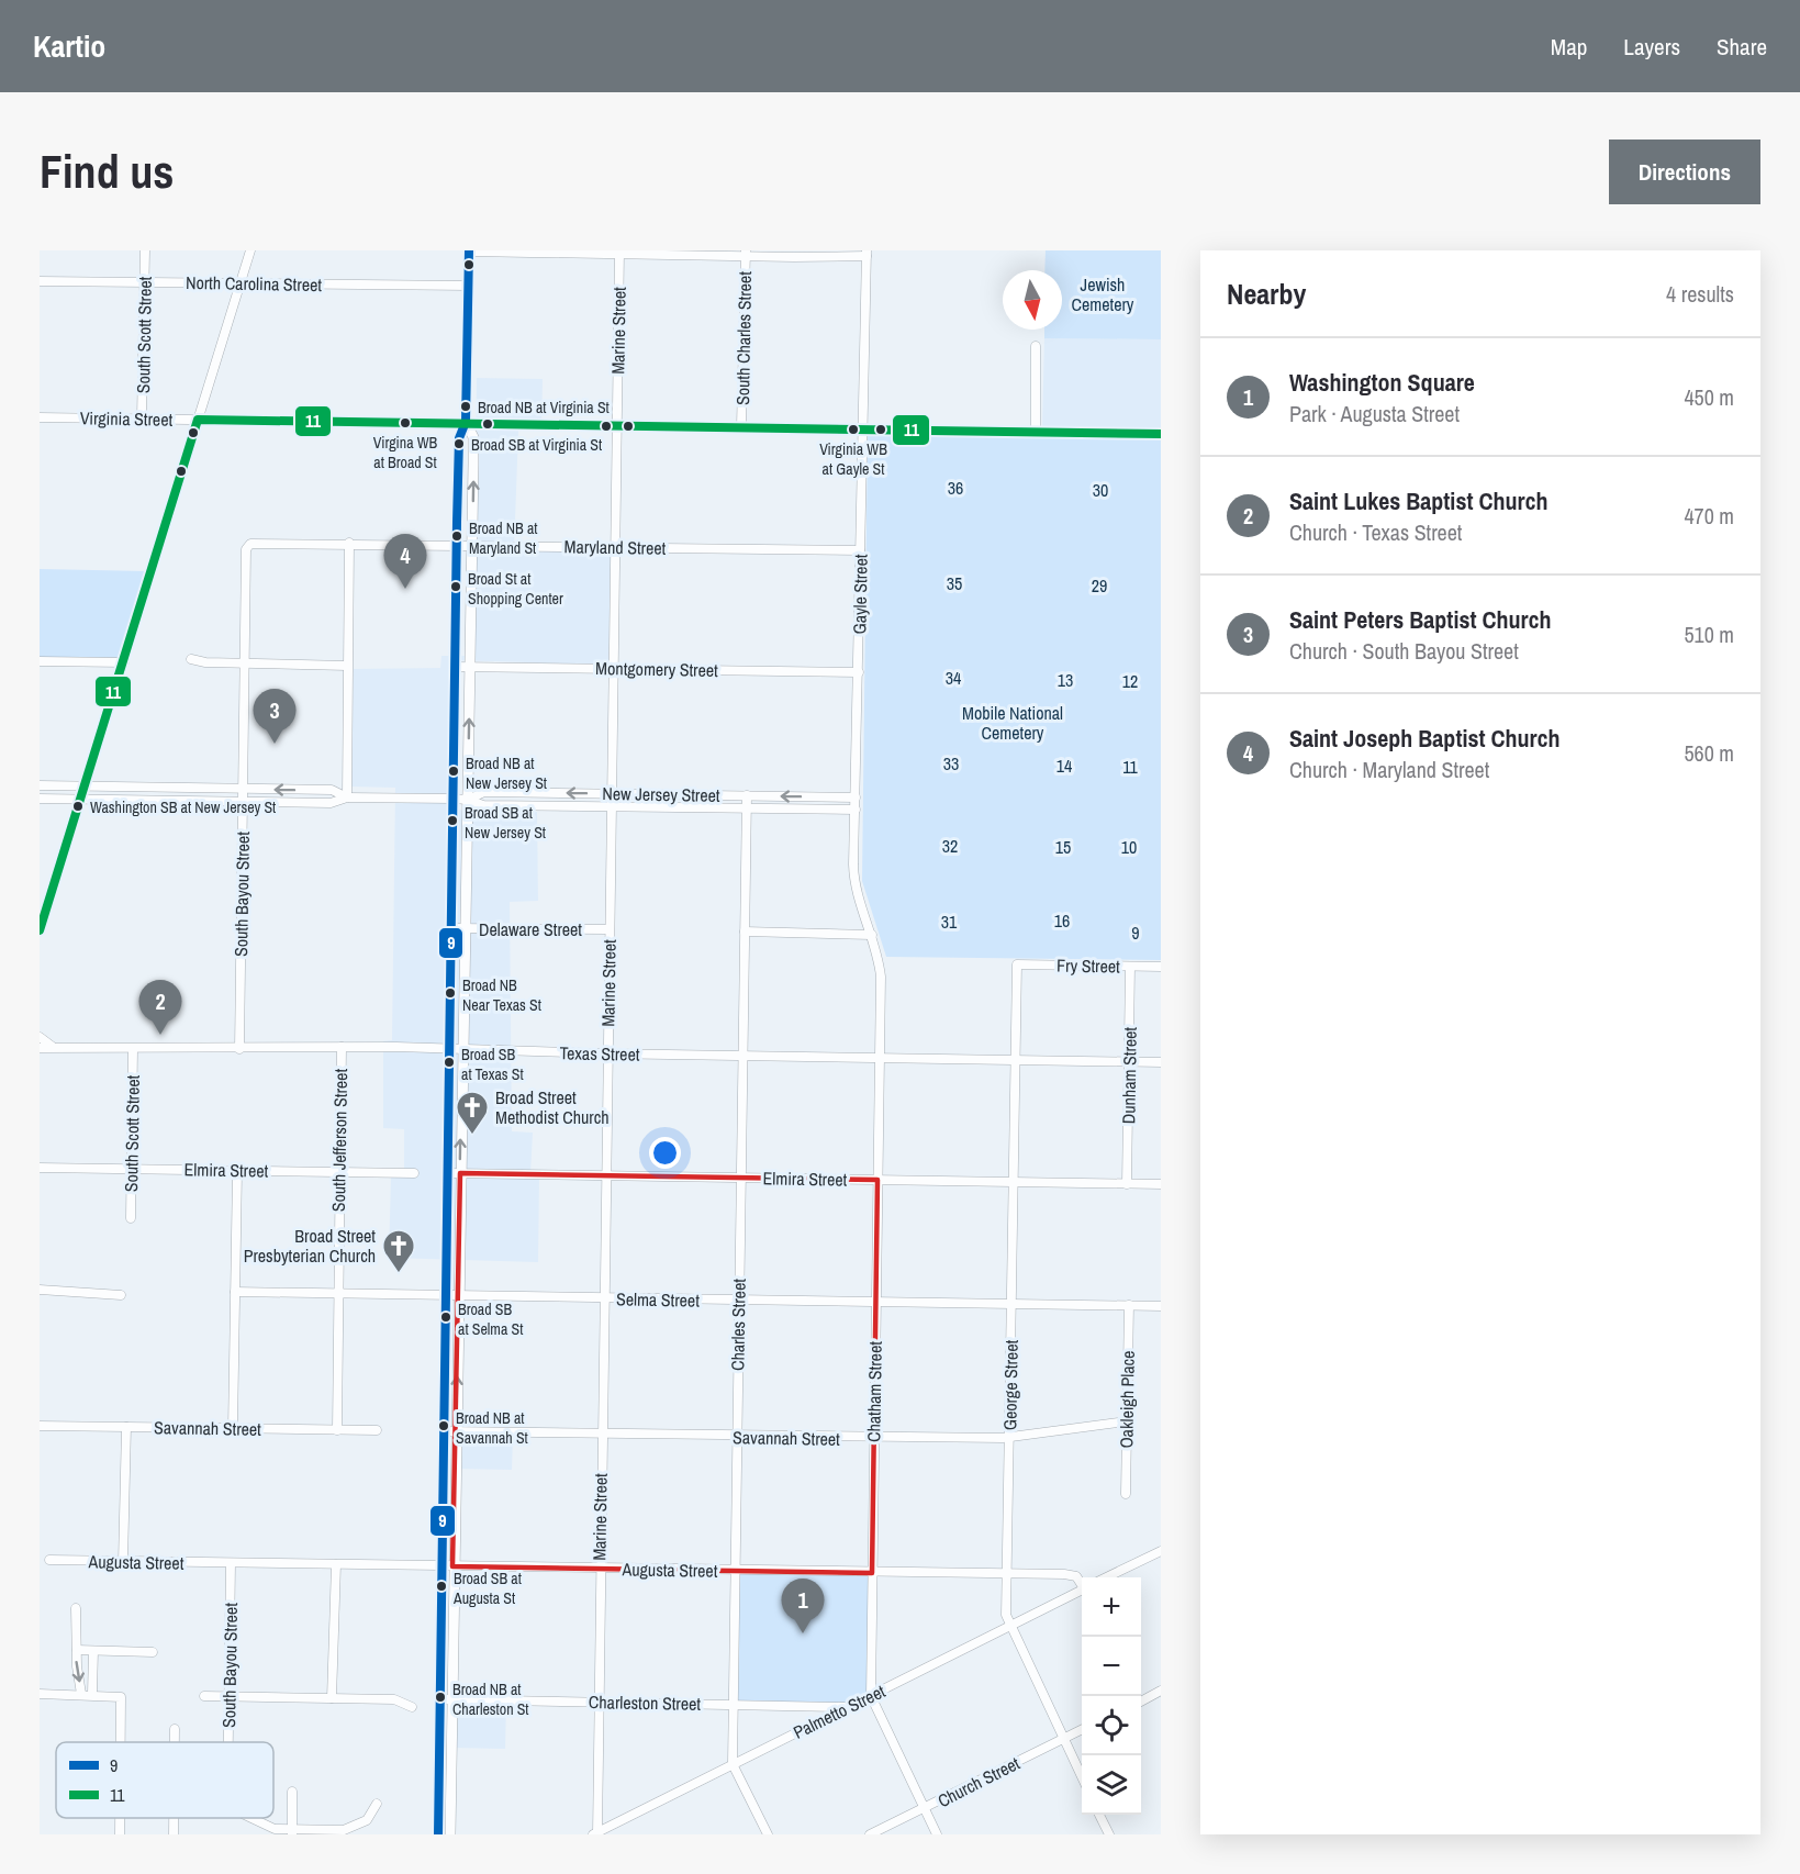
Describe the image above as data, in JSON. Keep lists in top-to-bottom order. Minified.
{"streets":{"street":["North Carolina Street","Marine Street","South Scott Street","South Charles Street","Virginia Street","Maryland Street","Gayle Street","Montgomery Street","New Jersey Street","South Bayou Street","Delaware Street","Fry Street","Texas Street","Dunham Street","South Jefferson Street","Elmira Street","Selma Street","Charles Street","George Street","Chatham Street","Oakleigh Place","Savannah Street","Augusta Street","Charleston Street","Palmetto Street","Church Street"]},"crossings":[["North Carolina Street","South Scott Street"],["Marine Street","Virginia Street"],["Marine Street","Maryland Street"],["Marine Street","Montgomery Street"],["Marine Street","New Jersey Street"],["Marine Street","Delaware Street"],["Marine Street","Texas Street"],["Marine Street","Elmira Street"],["Marine Street","Selma Street"],["Marine Street","Savannah Street"],["Marine Street","Augusta Street"],["Marine Street","Charleston Street"],["Marine Street","Palmetto Street"],["South Scott Street","Virginia Street"],["South Scott Street","Texas Street"],["South Scott Street","Elmira Street"],["South Charles Street","Virginia Street"],["Virginia Street","Gayle Street"],["Maryland Street","Gayle Street"],["Maryland Street","South Bayou Street"],["Gayle Street","Montgomery Street"],["Gayle Street","New Jersey Street"],["Gayle Street","Chatham Street"],["New Jersey Street","South Bayou Street"],["New Jersey Street","Charles Street"],["South Bayou Street","Texas Street"],["South Bayou Street","Augusta Street"],["Fry Street","Dunham Street"],["Fry Street","George Street"],["Texas Street","Dunham Street"],["Texas Street","South Jefferson Street"],["Texas Street","Charles Street"],["Texas Street","George Street"],["Texas Street","Chatham Street"],["Dunham Street","Elmira Street"],["South Jefferson Street","Elmira Street"],["South Jefferson Street","Selma Street"],["South Jefferson Street","Savannah Street"],["Elmira Street","Charles Street"],["Elmira Street","George Street"],["Elmira Street","Chatham Street"],["Selma Street","Charles Street"],["Selma Street","George Street"],["Selma Street","Chatham Street"],["Selma Street","Oakleigh Place"],["Charles Street","Savannah Street"],["Charles Street","Augusta Street"],["Charles Street","Charleston Street"],["Charles Street","Palmetto Street"],["George Street","Savannah Street"],["George Street","Augusta Street"],["George Street","Palmetto Street"],["George Street","Church Street"],["Chatham Street","Savannah Street"],["Chatham Street","Augusta Street"],["Chatham Street","Palmetto Street"],["Chatham Street","Church Street"],["Oakleigh Place","Savannah Street"],["Charleston Street","Palmetto Street"]],"parks":["Jewish Cemetery","36","30","35","29","34","13","12","Mobile National Cemetery","33","14","11","32","15","10","16","31","9"],"places":{"other":["Broad NB at Virginia St","Virgina WB at Broad St","Virginia WB at Gayle St","Broad SB at Virginia St","Broad NB at Maryland St","Broad St at Shopping Center","Broad NB at New Jersey St","Washington SB at New Jersey St","Broad SB at New Jersey St","Broad NB Near Texas St","Broad SB at Texas St","Broad SB at Selma St","Broad NB at Savannah St","Broad SB at Augusta St","Broad NB at Charleston St"],"church":["Broad Street Methodist Church","Broad Street Presbyterian Church"]},"lines":["transit line 9","transit line 11"],"legend":["9","11"],"north":"bottom","page":{"header":"Kartio","nav":["Map","Layers","Share"],"buttons":"Directions","title":"Find us","heading":["Nearby","4 results"],"list":[{"mark":"1","name":"Washington Square","note":"Park · Augusta Street","value":"450 m"},{"mark":"2","name":"Saint Lukes Baptist Church","note":"Church · Texas Street","value":"470 m"},{"mark":"3","name":"Saint Peters Baptist Church","note":"Church · South Bayou Street","value":"510 m"},{"mark":"4","name":"Saint Joseph Baptist Church","note":"Church · Maryland Street","value":"560 m"}],"pins":["4","3","2","1"],"map_buttons":["+","−"]}}
